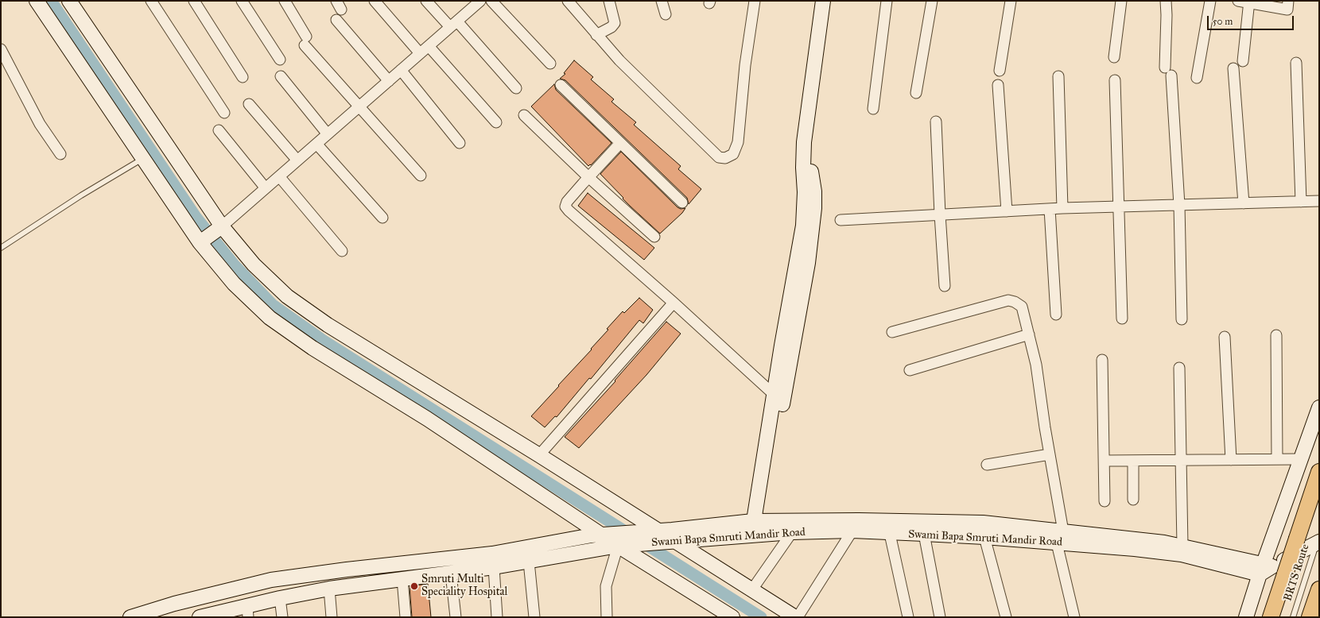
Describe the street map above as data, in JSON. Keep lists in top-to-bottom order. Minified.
{"streets":{"street":["Swami Bapa Smruti Mandir Road"],"lane":["BRTS Route"]},"places":["Smruti Multi Speciality Hospital"],"scale_bar":"50 m"}
